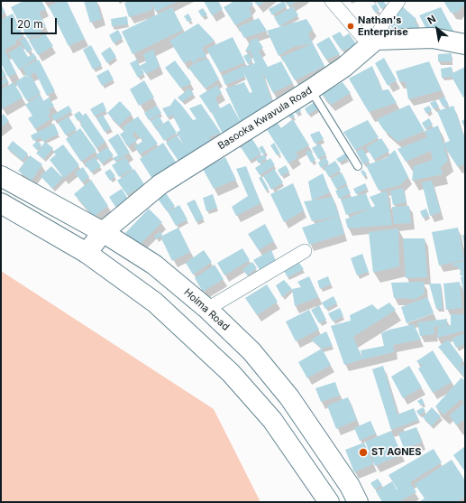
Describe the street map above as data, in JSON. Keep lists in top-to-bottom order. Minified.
{"streets":{"main road":["Basooka Kwavula Road","Hoima Road"]},"crossings":[["Basooka Kwavula Road","Hoima Road"]],"places":["Nathan's Enterprise","ST AGNES"],"scale_bar":"20 m","north":"top left"}
